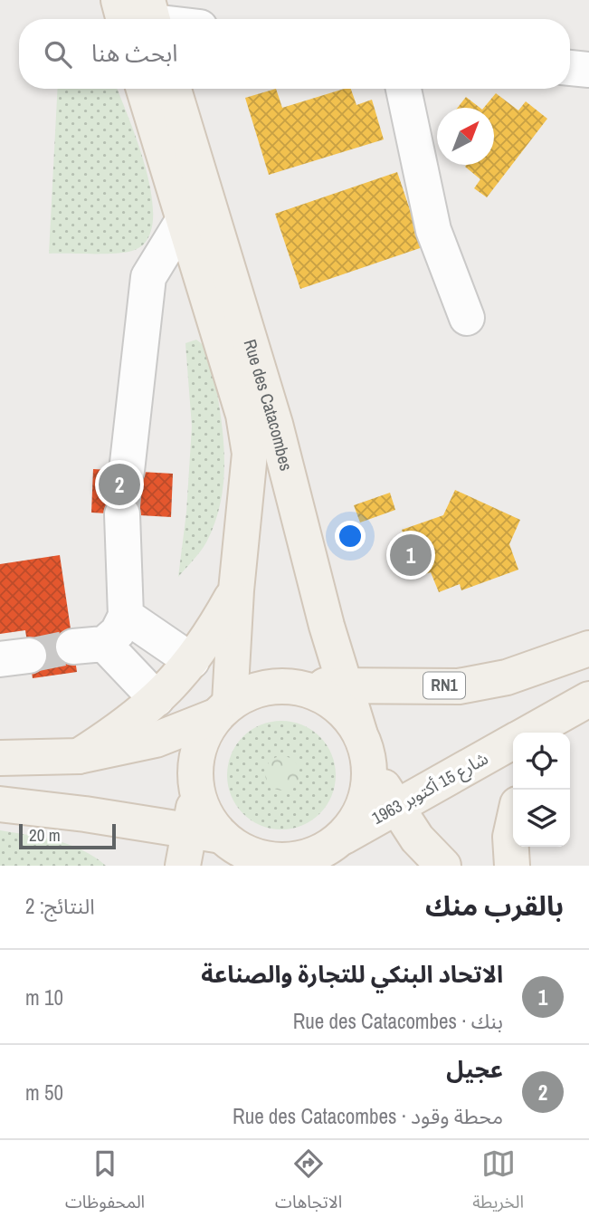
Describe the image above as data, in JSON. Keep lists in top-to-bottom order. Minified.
{"streets":{"main road":["Rue des Catacombes","RN1","شارع 15 أكتوبر 1963"]},"crossings":[["Rue des Catacombes","RN1"],["Rue des Catacombes","شارع 15 أكتوبر 1963"],["RN1","شارع 15 أكتوبر 1963"]],"scale_bar":"20 m","north":"top right","page":{"search":"ابحث هنا","pins":["2","1"],"scale":"20 m","heading":["بالقرب منك","النتائج: 2"],"list":[{"mark":"1","name":"الاتحاد البنكي للتجارة والصناعة","note":"بنك · Rue des Catacombes","value":"10 m"},{"mark":"2","name":"عجيل","note":"محطة وقود · Rue des Catacombes","value":"50 m"}],"nav":["الخريطة","الاتجاهات","المحفوظات"]}}
